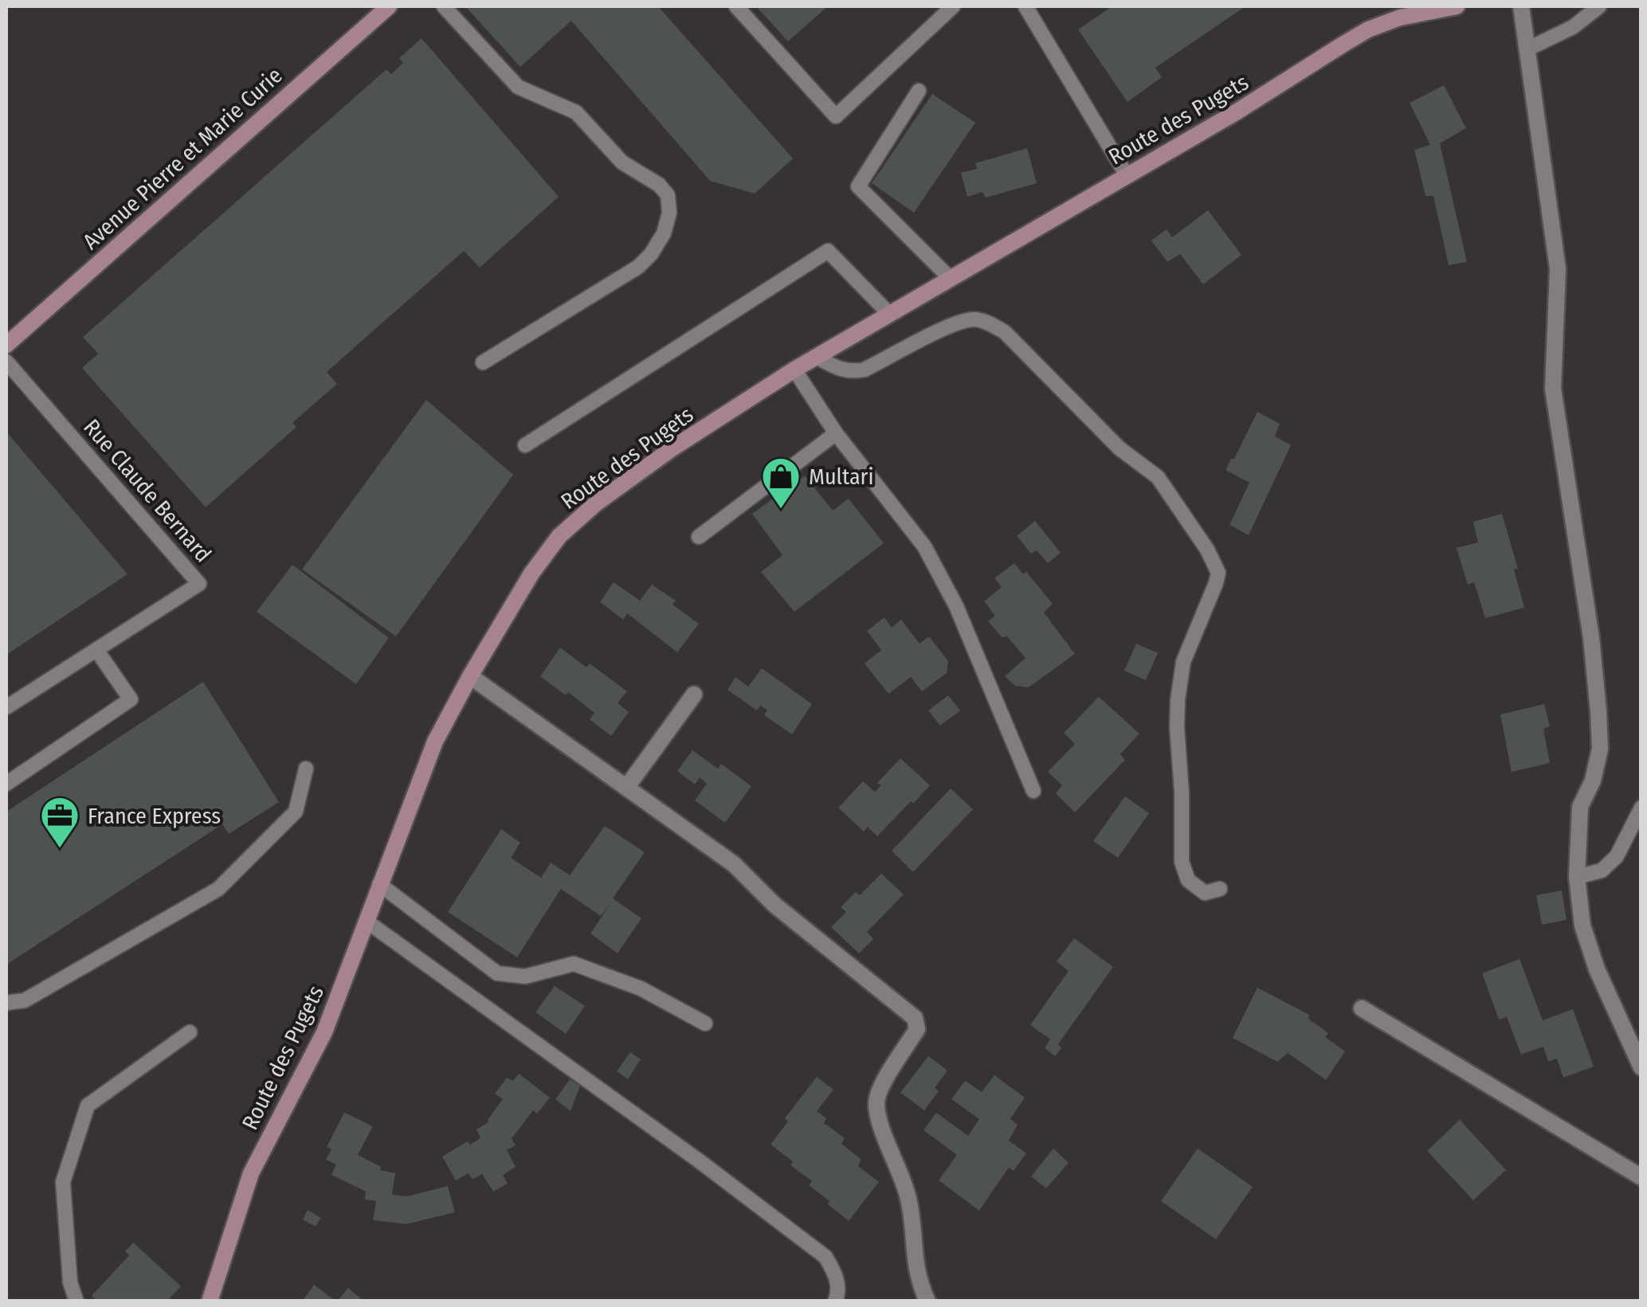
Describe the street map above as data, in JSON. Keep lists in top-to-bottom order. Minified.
{"streets":{"main road":["Route des Pugets","Avenue Pierre et Marie Curie"],"lane":["Rue Claude Bernard"]},"places":{"shop":["Multari"],"office":["France Express"]}}
